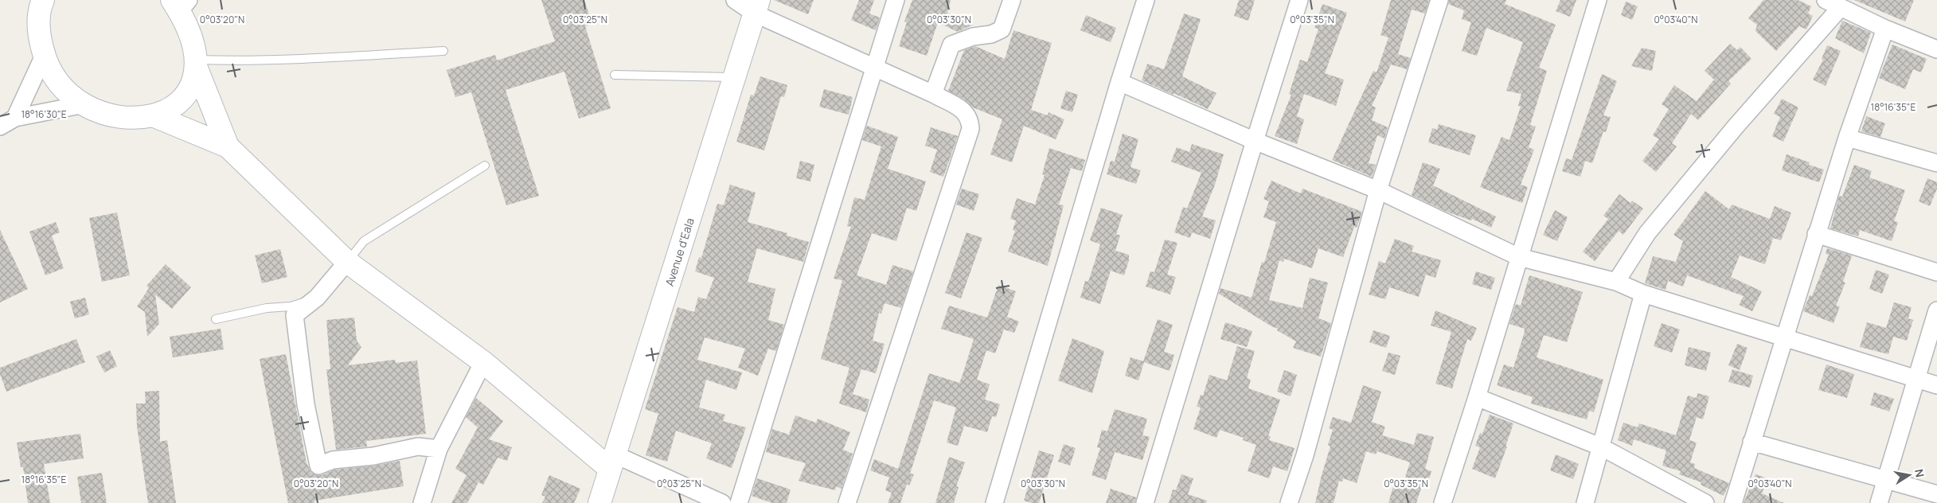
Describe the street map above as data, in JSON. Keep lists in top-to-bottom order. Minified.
{"streets":{"street":["Avenue d'Eala"]},"north":"right","coordinates":["0°03'20\"N","0°03'25\"N","0°03'30\"N","0°03'35\"N","0°03'40\"N","18°16'35\"E","18°16'30\"E"]}
